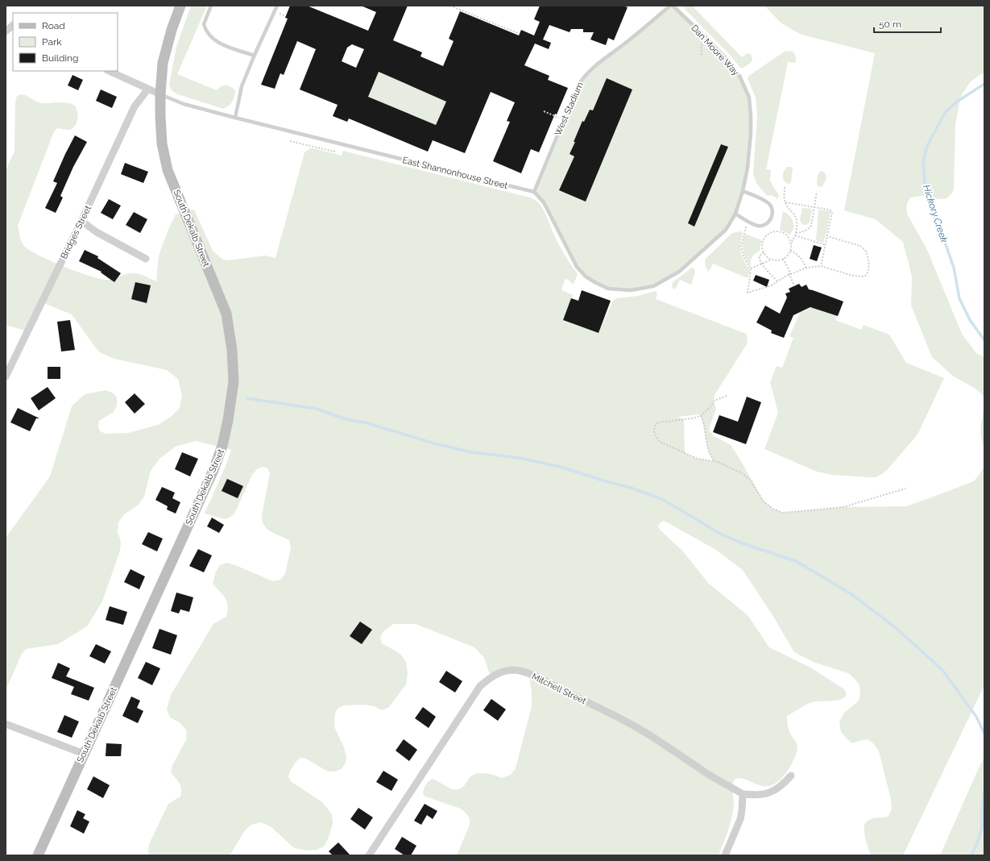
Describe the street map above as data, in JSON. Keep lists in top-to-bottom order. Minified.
{"streets":{"main road":["South Dekalb Street"],"street":["East Shannonhouse Street","Bridges Street","Mitchell Street"],"lane":["Dan Moore Way","West Stadium"]},"crossings":[["West Stadium","East Shannonhouse Street"],["East Shannonhouse Street","South Dekalb Street"],["East Shannonhouse Street","Bridges Street"]],"water":["Hickory Creek"],"legend":["Road","Park","Building"],"scale_bar":"50 m"}
